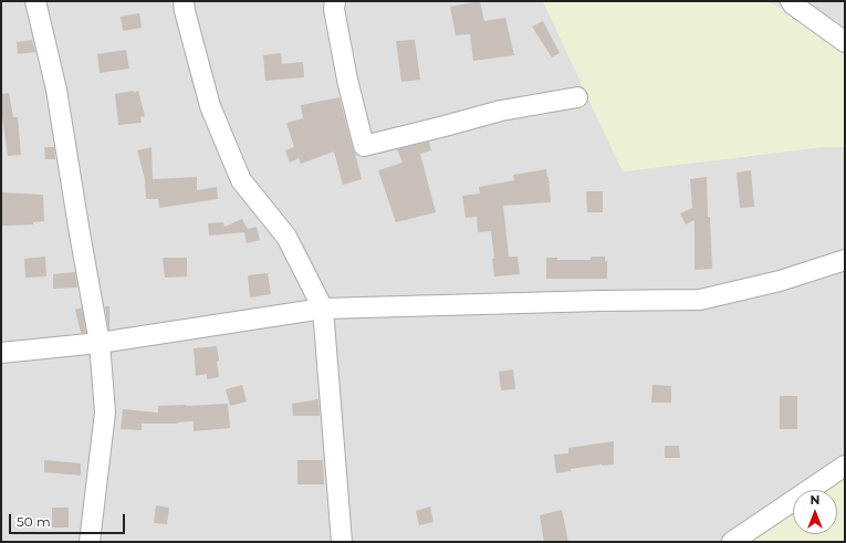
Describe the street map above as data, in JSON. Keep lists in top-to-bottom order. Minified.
{"scale_bar":"50 m","north":"top"}
